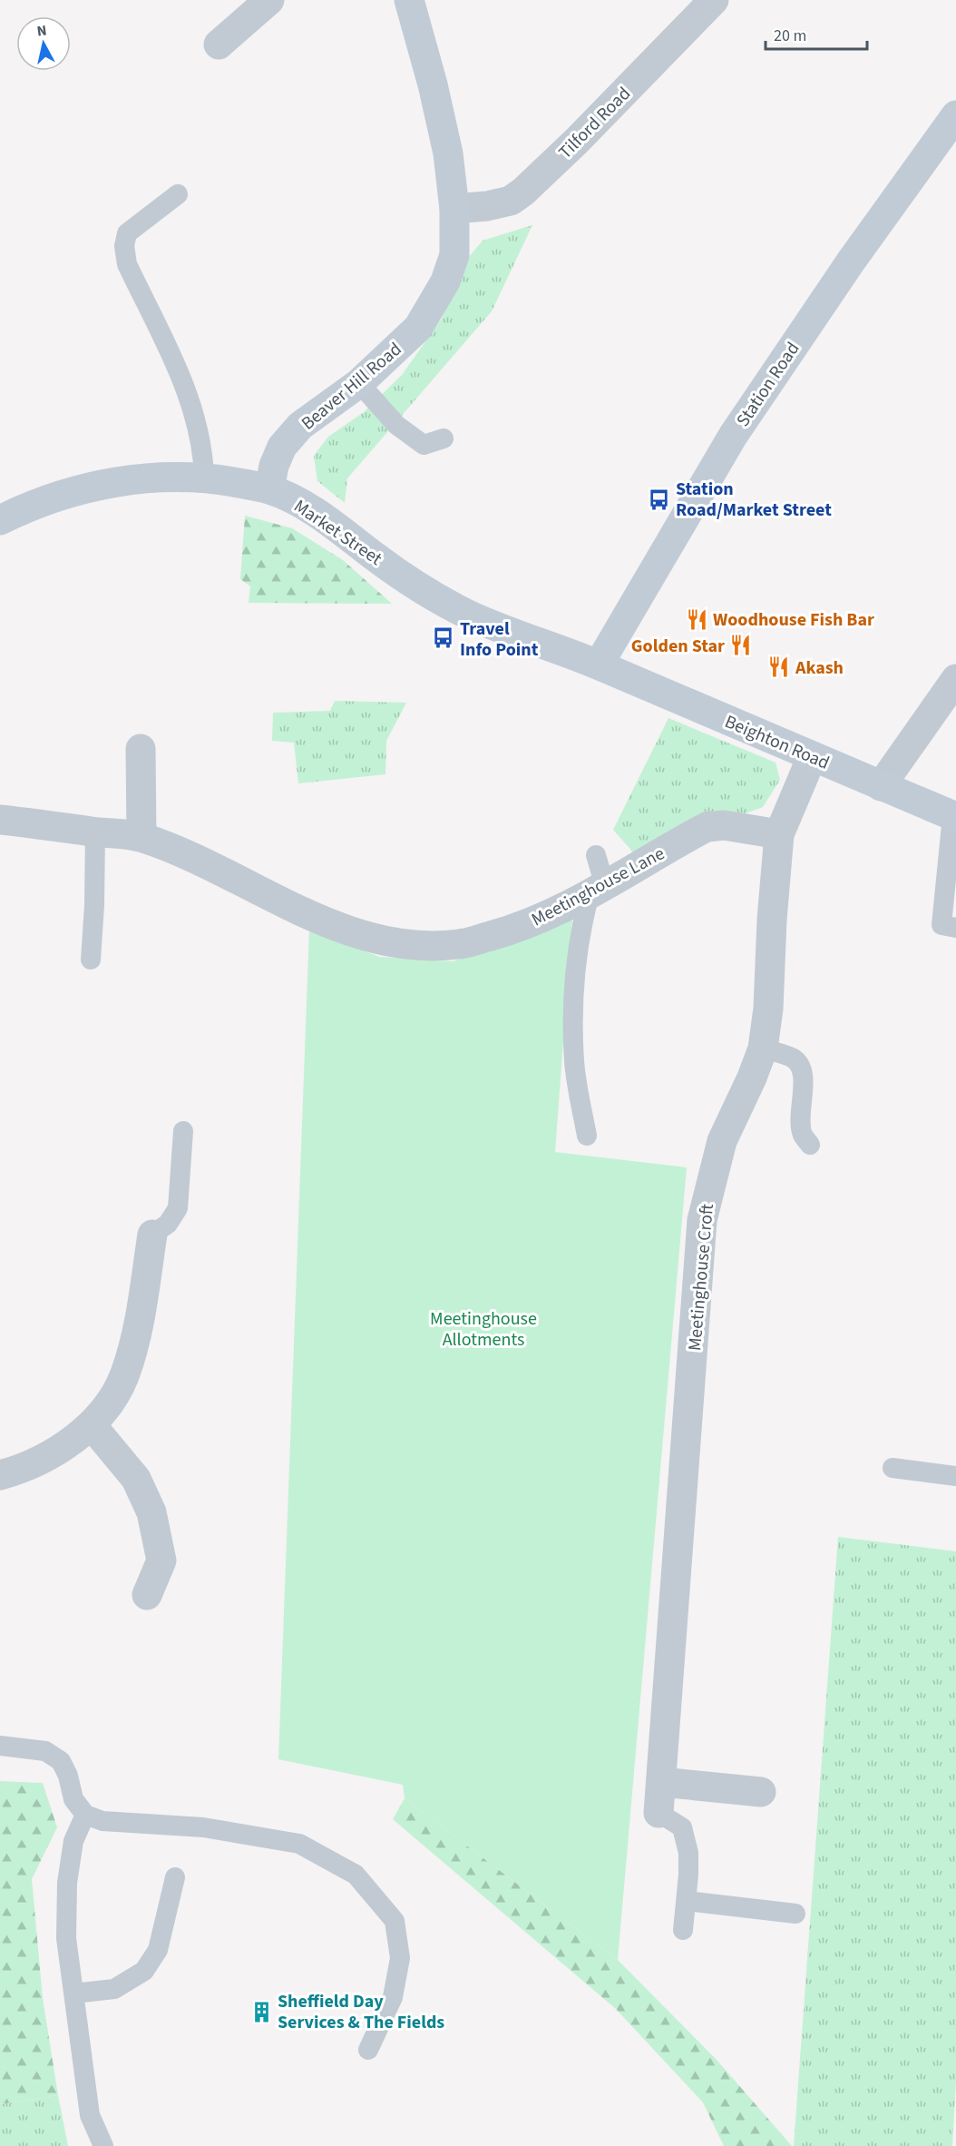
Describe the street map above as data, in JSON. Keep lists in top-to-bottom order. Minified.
{"streets":{"main road":["Station Road","Beaver Hill Road","Market Street","Beighton Road"],"street":["Tilford Road","Meetinghouse Lane","Meetinghouse Croft"]},"crossings":[["Tilford Road","Beaver Hill Road"],["Station Road","Market Street"],["Station Road","Beighton Road"],["Beaver Hill Road","Market Street"],["Market Street","Beighton Road"],["Beighton Road","Meetinghouse Croft"],["Meetinghouse Lane","Meetinghouse Croft"]],"parks":["Meetinghouse Allotments"],"places":{"bus stop":["Station Road/Market Street","Travel Info Point"],"restaurant":["Woodhouse Fish Bar","Golden Star","Akash"],"building":["Sheffield Day Services & The Fields"]},"scale_bar":"20 m","north":"top"}
